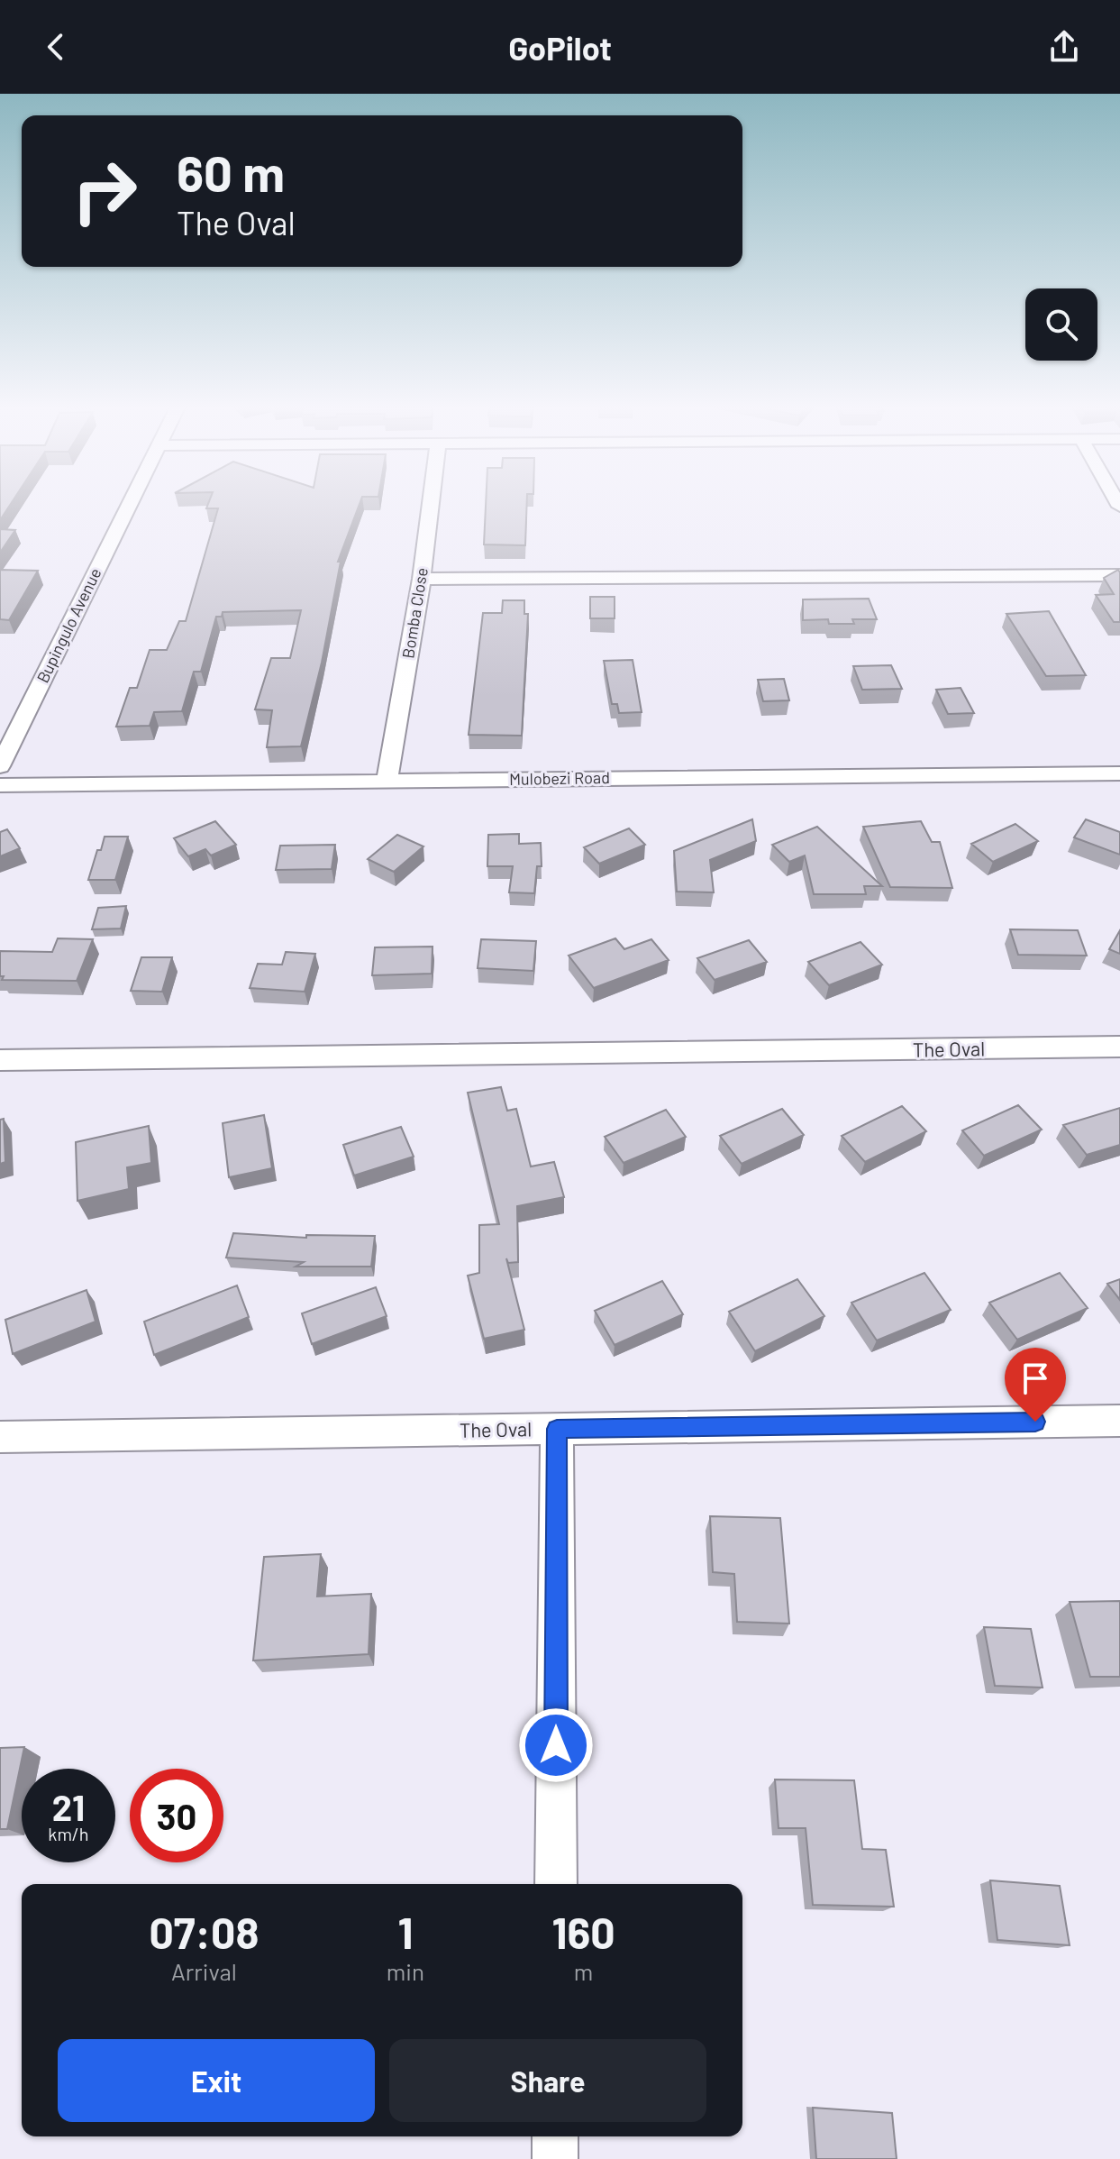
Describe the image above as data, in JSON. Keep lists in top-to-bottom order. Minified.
{"streets":{"street":["Bomba Close","Bupingulo Avenue","Mulobezi Road","The Oval"]},"crossings":[["Bomba Close","Mulobezi Road"]],"page":{"header":"GoPilot","turn":["60 m","The Oval"],"speed":"21 km/h","limit":"30","eta":["07:08","Arrival","1","min","160","m"],"buttons":["Exit","Share"]}}
